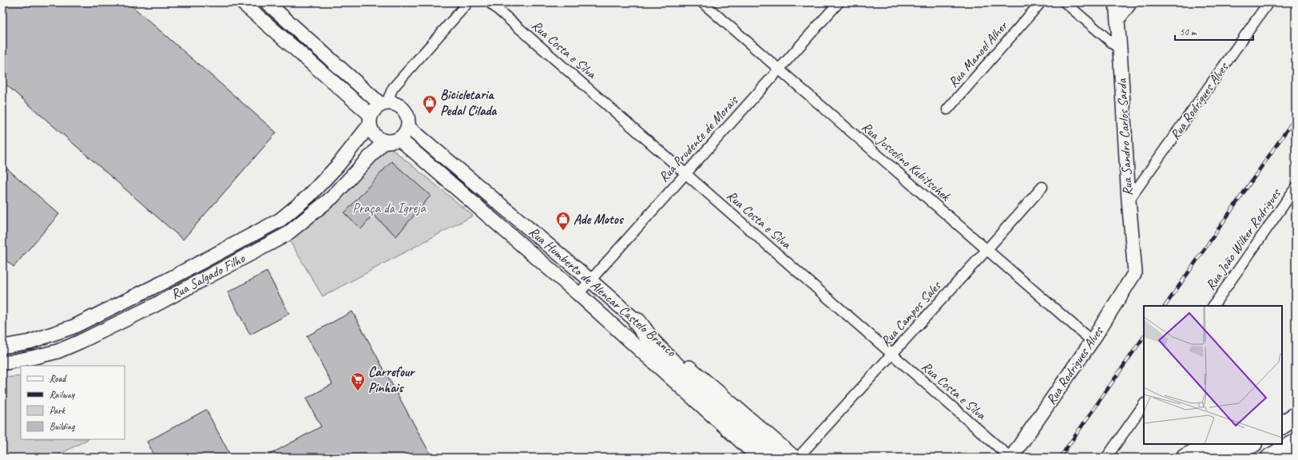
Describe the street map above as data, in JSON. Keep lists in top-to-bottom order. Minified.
{"streets":{"main road":["Rua Rodrigues Alves","Rua Sandro Carlos Sarda","Rua Salgado Filho","Rua Humberto de Alencar Castelo Branco"],"street":["Rua Costa e Silva","Rua Manoel Alher","Rua Prudente de Morais","Rua Juscelino Kubitschek","Rua João Wilker Rodrigues","Rua Campos Sales"]},"crossings":[["Rua Costa e Silva","Rua Rodrigues Alves"],["Rua Costa e Silva","Rua Prudente de Morais"],["Rua Costa e Silva","Rua Campos Sales"],["Rua Rodrigues Alves","Rua Sandro Carlos Sarda"],["Rua Rodrigues Alves","Rua Juscelino Kubitschek"],["Rua Prudente de Morais","Rua Juscelino Kubitschek"],["Rua Prudente de Morais","Rua Humberto de Alencar Castelo Branco"],["Rua Juscelino Kubitschek","Rua Campos Sales"],["Rua Salgado Filho","Rua Humberto de Alencar Castelo Branco"]],"parks":["Praça da Igreja"],"places":{"shop":["Bicicletaria Pedal Cilada","Ade Motos"],"supermarket":["Carrefour Pinhais"]},"legend":["Road","Railway","Park","Building"],"scale_bar":"50 m"}
